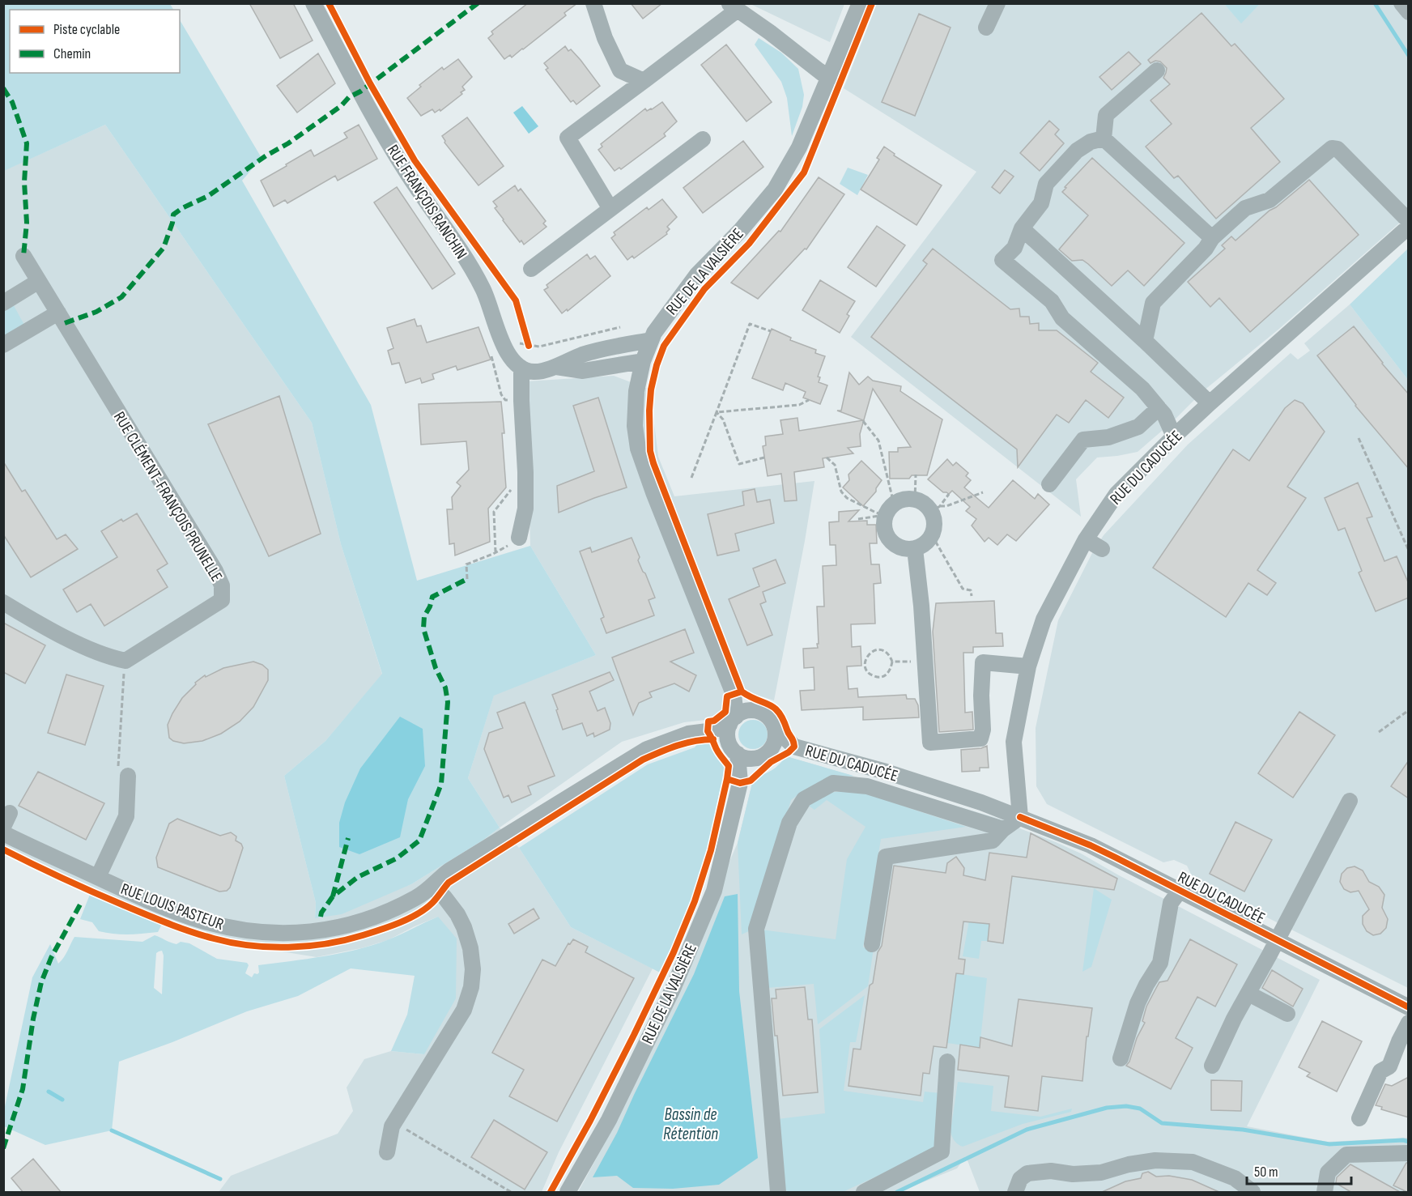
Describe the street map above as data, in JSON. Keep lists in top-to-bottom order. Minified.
{"streets":{"street":["RUE FRANÇOIS RANCHIN","RUE DE LA VALSIÈRE","RUE DU CADUCÉE","RUE CLÉMENT-FRANÇOIS PRUNELLE","RUE LOUIS PASTEUR"]},"crossings":[["RUE DE LA VALSIÈRE","RUE DU CADUCÉE"],["RUE DE LA VALSIÈRE","RUE LOUIS PASTEUR"],["RUE DU CADUCÉE","RUE LOUIS PASTEUR"]],"water":["Bassin de Rétention"],"legend":["Piste cyclable","Chemin"],"scale_bar":"50 m"}
